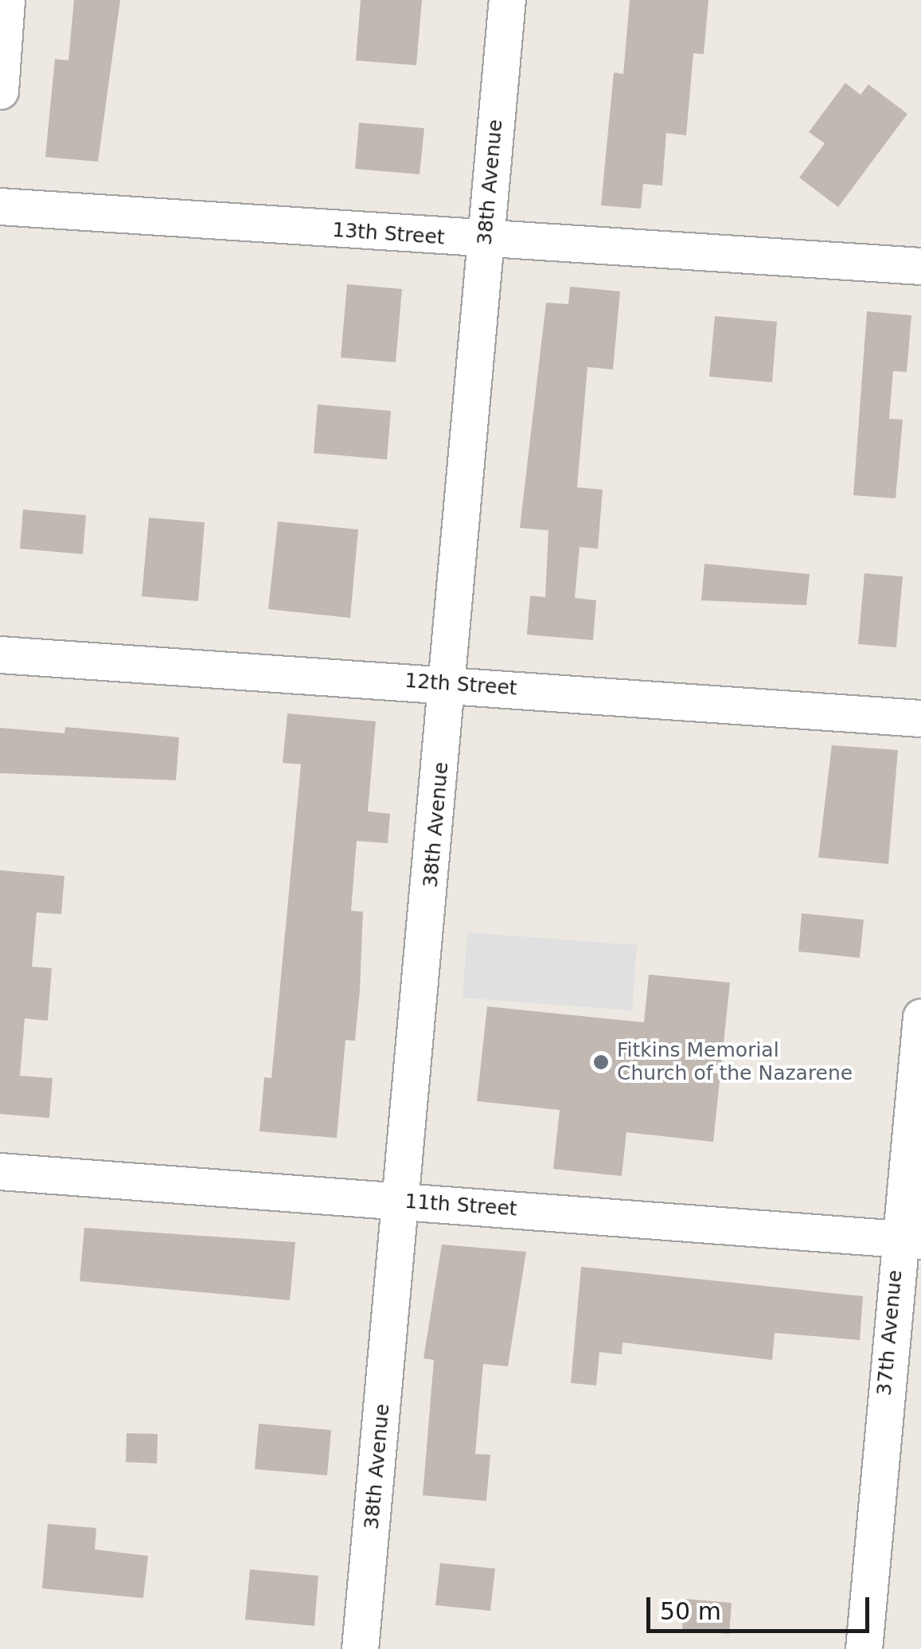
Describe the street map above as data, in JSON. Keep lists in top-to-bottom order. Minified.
{"streets":{"street":["38th Avenue","13th Street","12th Street","11th Street","37th Avenue"]},"crossings":[["38th Avenue","13th Street"],["38th Avenue","12th Street"],["38th Avenue","11th Street"],["11th Street","37th Avenue"]],"places":["Fitkins Memorial Church of the Nazarene"],"scale_bar":"50 m"}
